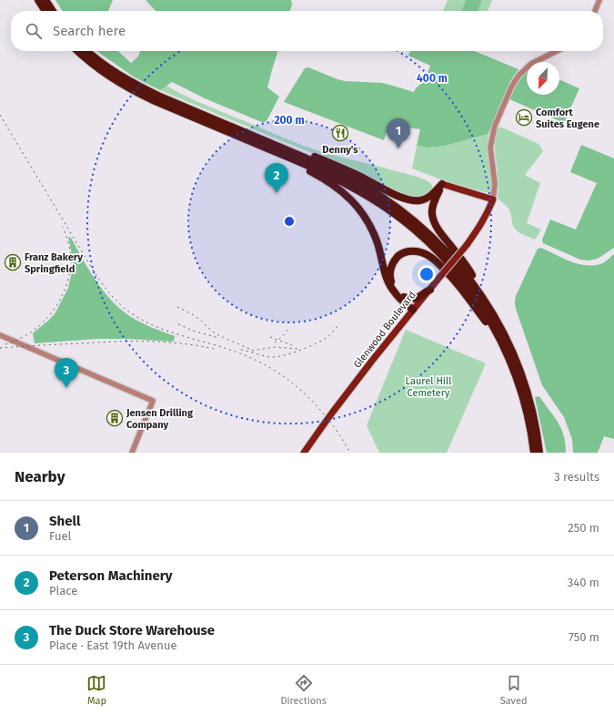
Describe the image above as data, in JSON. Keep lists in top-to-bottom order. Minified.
{"streets":{"main road":["Glenwood Boulevard"]},"parks":["Laurel Hill Cemetery"],"places":{"hotel":["Comfort Suites Eugene"],"restaurant":["Denny's"],"building":["Franz Bakery Springfield","Jensen Drilling Company"]},"north":"bottom left","page":{"search":"Search here","pins":["1","2","3"],"heading":["Nearby","3 results"],"list":[{"mark":"1","name":"Shell","note":"Fuel","value":"250 m"},{"mark":"2","name":"Peterson Machinery","note":"Place","value":"340 m"},{"mark":"3","name":"The Duck Store Warehouse","note":"Place · East 19th Avenue","value":"750 m"}],"nav":["Map","Directions","Saved"]},"rings":["400 m","200 m"]}
